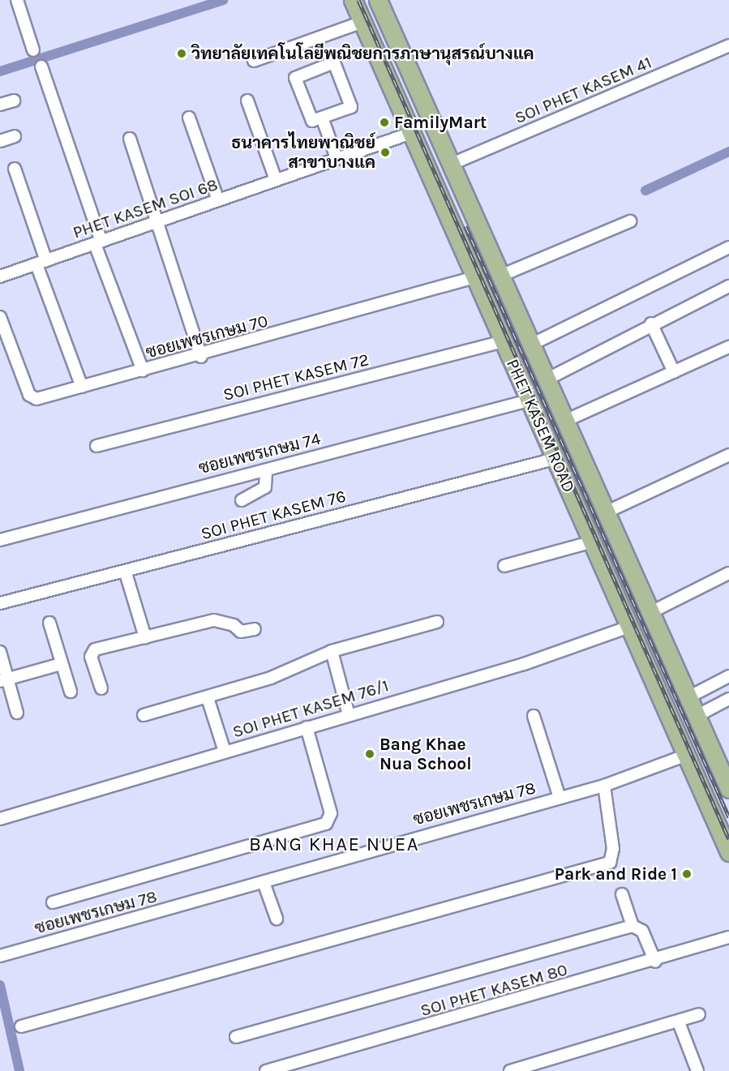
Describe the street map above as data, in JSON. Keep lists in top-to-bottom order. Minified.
{"streets":{"main road":["PHET KASEM ROAD"],"street":["SOI PHET KASEM 41","PHET KASEM SOI 68","ซอยเพชรเกษม 70","SOI PHET KASEM 72","ซอยเพชรเกษม 74","SOI PHET KASEM 76","SOI PHET KASEM 76/1","ซอยเพชรเกษม 78","SOI PHET KASEM 80"]},"crossings":[["SOI PHET KASEM 41","PHET KASEM ROAD"],["PHET KASEM SOI 68","PHET KASEM ROAD"],["ซอยเพชรเกษม 70","PHET KASEM ROAD"],["SOI PHET KASEM 72","PHET KASEM ROAD"],["PHET KASEM ROAD","ซอยเพชรเกษม 74"],["PHET KASEM ROAD","SOI PHET KASEM 76"],["PHET KASEM ROAD","SOI PHET KASEM 76/1"],["PHET KASEM ROAD","ซอยเพชรเกษม 78"]],"districts":["BANG KHAE NUEA"],"places":["วิทยาลัยเทคโนโลยีพณิชยการภาษานุสรณ์บางแค","FamilyMart","ธนาคารไทยพาณิชย์ สาขาบางแค","Bang Khae Nua School","Park and Ride 1"]}
